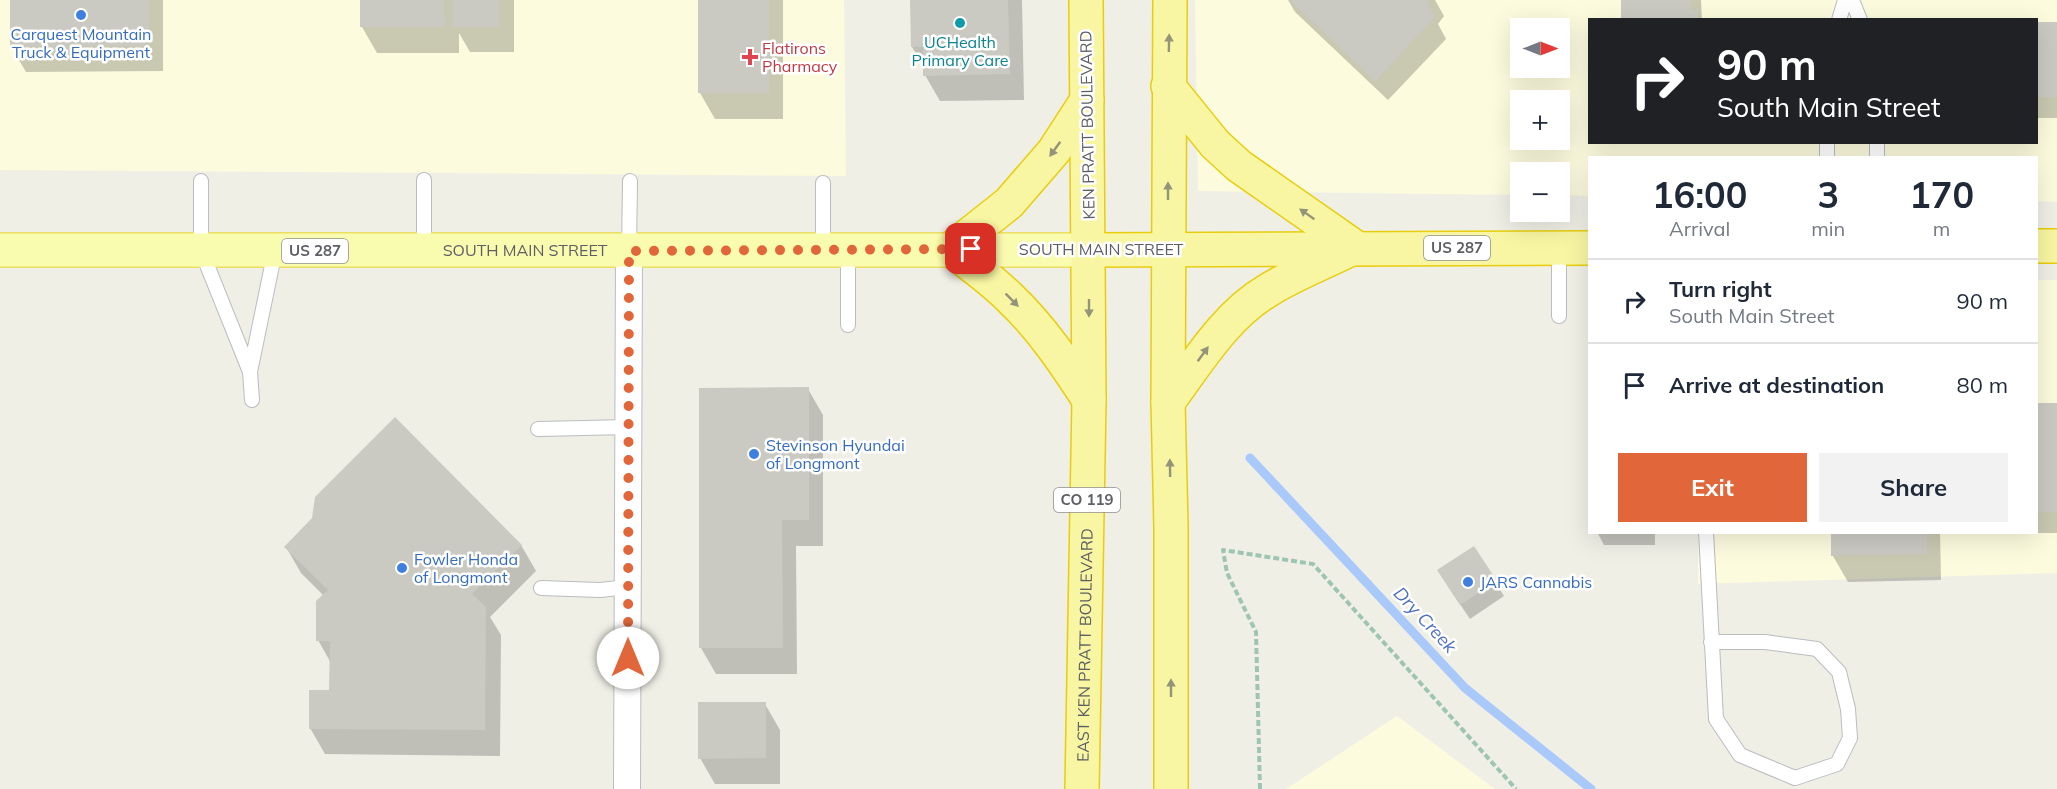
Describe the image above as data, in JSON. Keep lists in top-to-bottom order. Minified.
{"streets":{"highway":["KEN PRATT BOULEVARD","US 287","SOUTH MAIN STREET","CO 119","EAST KEN PRATT BOULEVARD"]},"crossings":[["KEN PRATT BOULEVARD","SOUTH MAIN STREET"],["KEN PRATT BOULEVARD","EAST KEN PRATT BOULEVARD"],["SOUTH MAIN STREET","EAST KEN PRATT BOULEVARD"]],"water":["Dry Creek"],"places":{"other":["Carquest Mountain Truck & Equipment","UCHealth Primary Care","Stevinson Hyundai of Longmont","Fowler Honda of Longmont","JARS Cannabis"],"health":["Flatirons Pharmacy"]},"north":"right","page":{"map_buttons":["+","−"],"turn":["90 m","South Main Street"],"eta":["16:00","Arrival","3","min","170","m"],"list":[{"name":"Turn right","note":"South Main Street","value":"90 m"},{"name":"Arrive at destination","value":"80 m"}],"buttons":["Exit","Share"]}}
